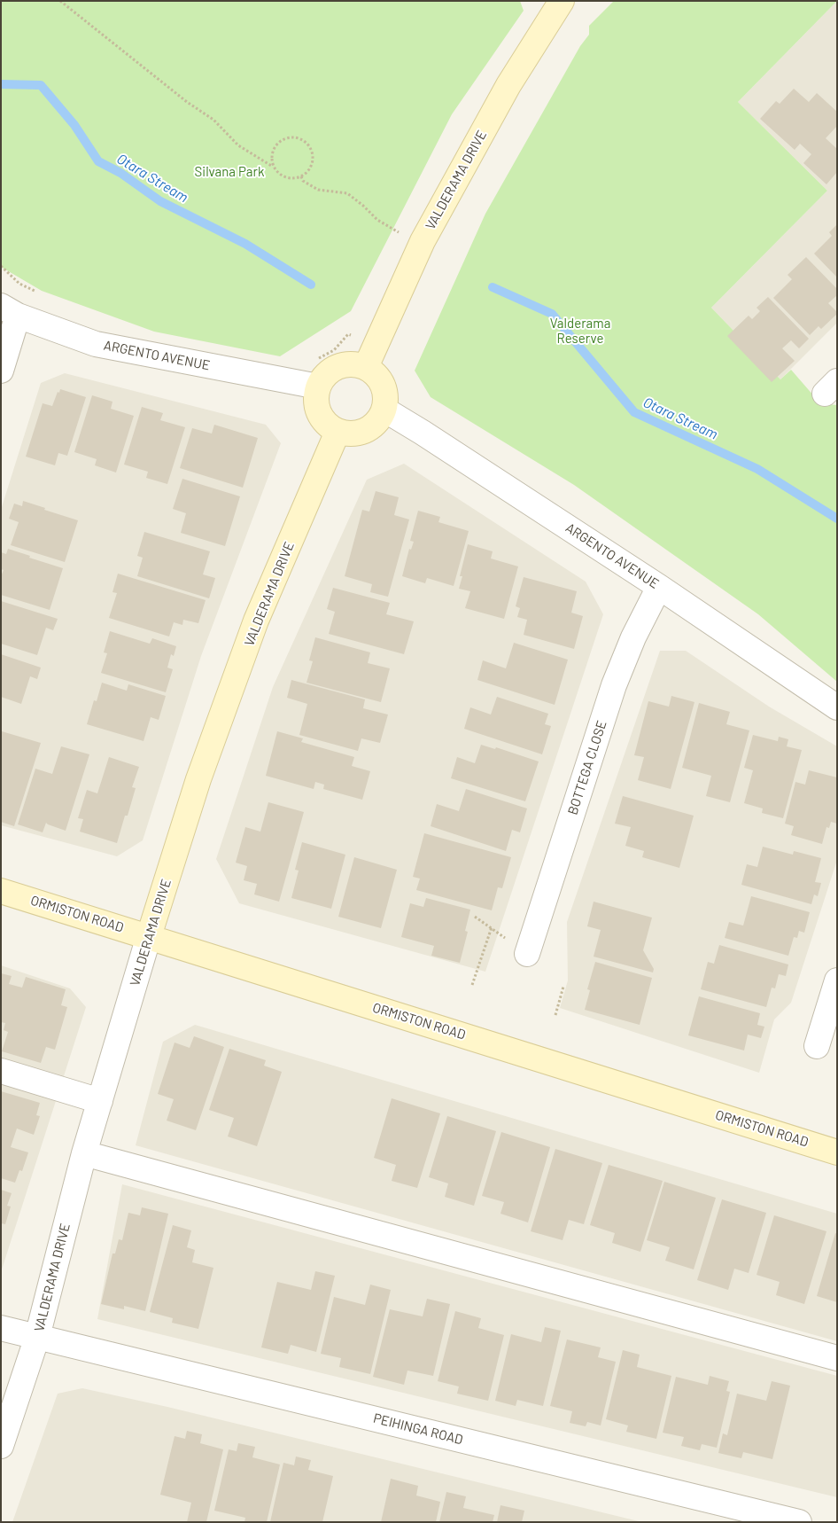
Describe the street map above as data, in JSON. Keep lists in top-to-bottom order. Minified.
{"streets":{"street":["VALDERAMA DRIVE","ARGENTO AVENUE","BOTTEGA CLOSE","ORMISTON ROAD","PEIHINGA ROAD"]},"crossings":[["VALDERAMA DRIVE","ARGENTO AVENUE"],["VALDERAMA DRIVE","ORMISTON ROAD"],["VALDERAMA DRIVE","PEIHINGA ROAD"],["ARGENTO AVENUE","BOTTEGA CLOSE"]],"water":["Otara Stream"],"parks":["Silvana Park","Valderama Reserve"]}
